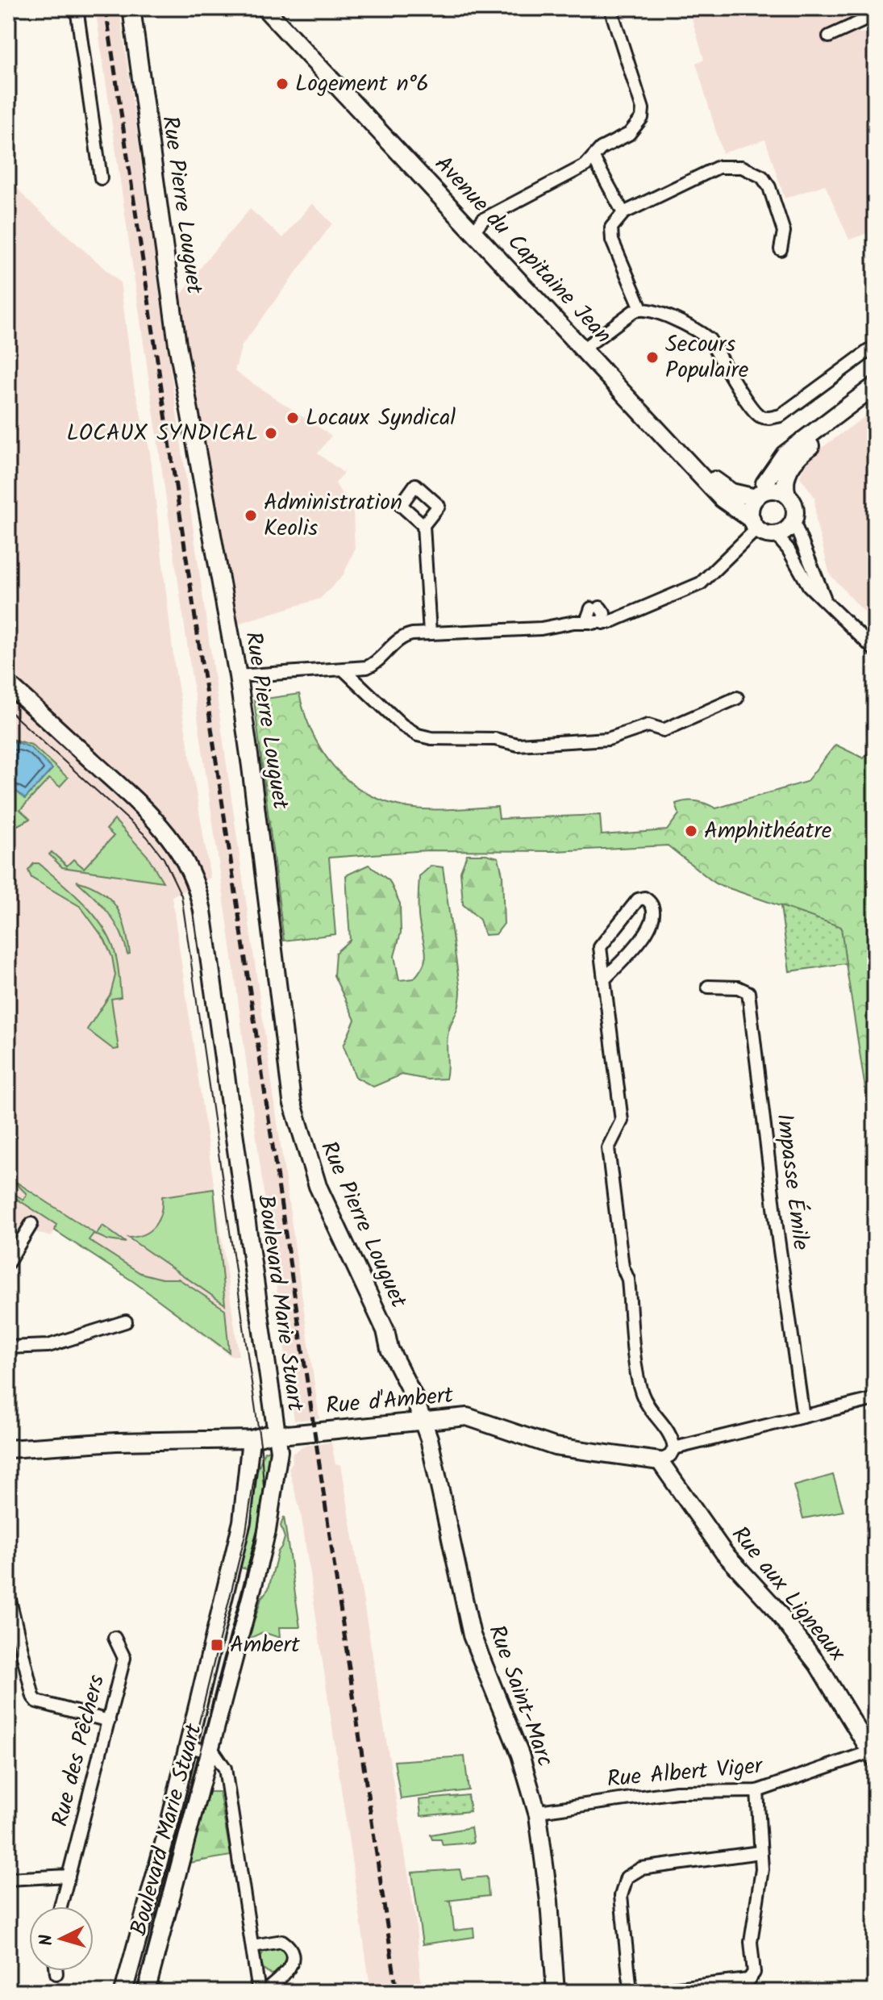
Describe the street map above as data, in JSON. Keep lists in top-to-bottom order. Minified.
{"streets":{"main road":["Rue Pierre Louguet","Avenue du Capitaine Jean","Boulevard Marie Stuart","Rue d'Ambert","Rue aux Ligneaux","Rue Saint-Marc"],"street":["Impasse Émile","Rue des Pêchers","Rue Albert Viger"]},"crossings":[["Rue Pierre Louguet","Rue d'Ambert"],["Rue Pierre Louguet","Rue Saint-Marc"],["Boulevard Marie Stuart","Rue d'Ambert"],["Rue d'Ambert","Rue aux Ligneaux"],["Rue d'Ambert","Rue Saint-Marc"],["Rue aux Ligneaux","Rue Albert Viger"],["Rue Saint-Marc","Rue Albert Viger"]],"places":{"other":["Logement n°6","Secours Populaire","Locaux Syndical","LOCAUX SYNDICAL","Administration Keolis","Amphithéatre"],"transit":["Ambert"]},"north":"left"}
